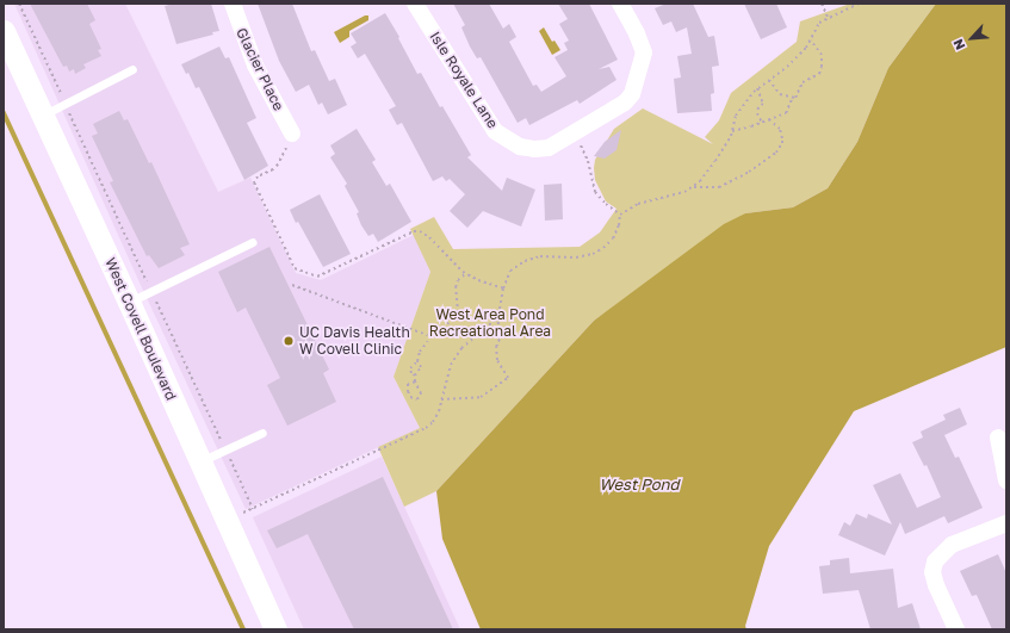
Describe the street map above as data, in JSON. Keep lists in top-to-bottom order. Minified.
{"streets":{"main road":["West Covell Boulevard"],"street":["Glacier Place","Isle Royale Lane"]},"water":["West Pond"],"parks":["West Area Pond Recreational Area"],"places":["UC Davis Health W Covell Clinic"],"north":"bottom left"}
